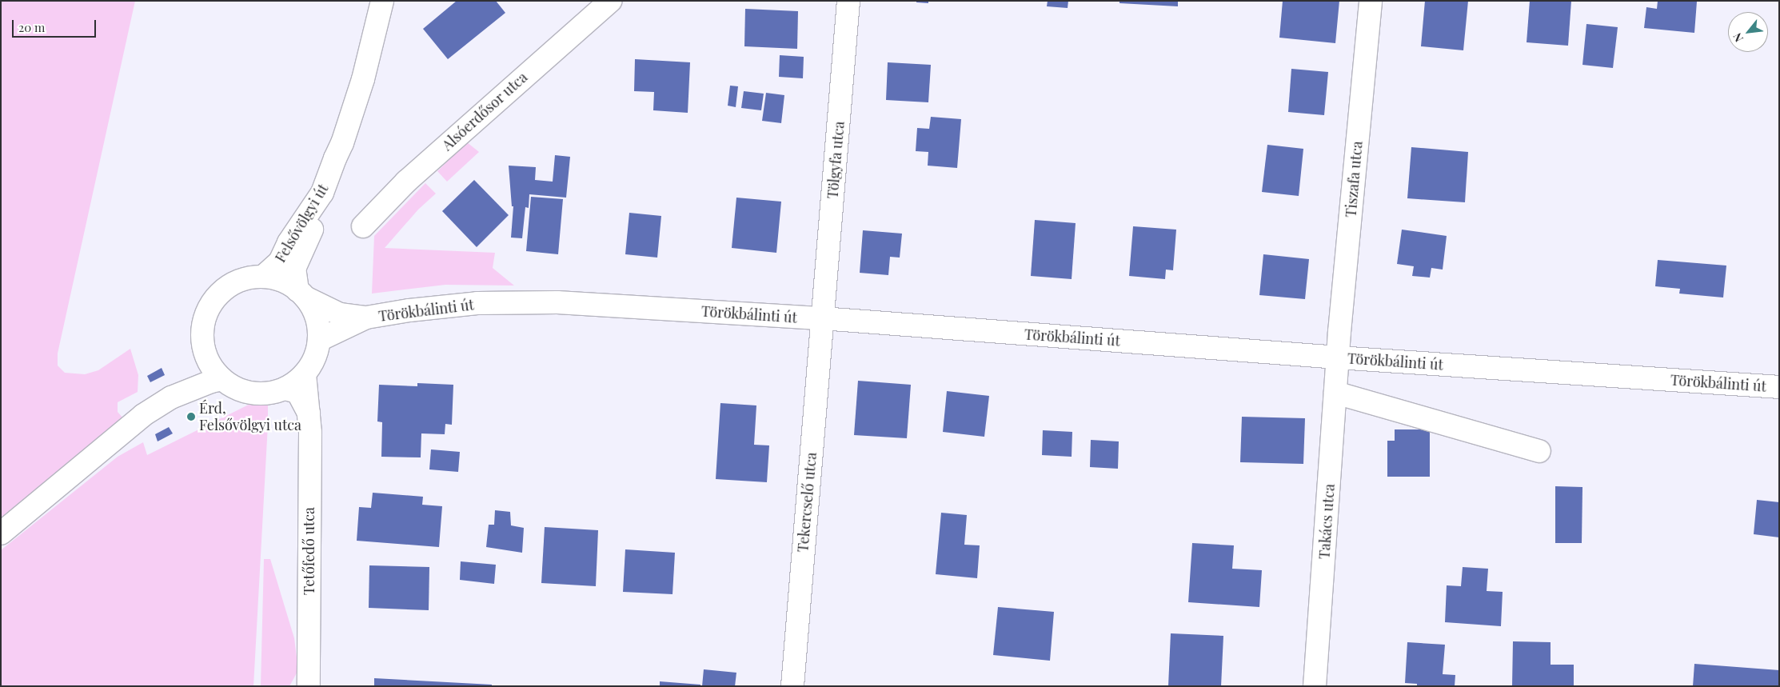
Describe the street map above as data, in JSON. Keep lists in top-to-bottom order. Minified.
{"streets":{"street":["Alsóerdősor utca","Tölgyfa utca","Tiszafa utca","Felsővölgyi út","Törökbálinti út","Tekercselő utca","Takács utca","Tetőfedő utca"]},"crossings":[["Tölgyfa utca","Törökbálinti út"],["Tölgyfa utca","Tekercselő utca"],["Tiszafa utca","Törökbálinti út"],["Tiszafa utca","Takács utca"],["Felsővölgyi út","Törökbálinti út"],["Felsővölgyi út","Tetőfedő utca"],["Törökbálinti út","Tekercselő utca"],["Törökbálinti út","Takács utca"],["Törökbálinti út","Tetőfedő utca"]],"places":["Érd, Felsővölgyi utca"],"scale_bar":"20 m","north":"bottom left"}
